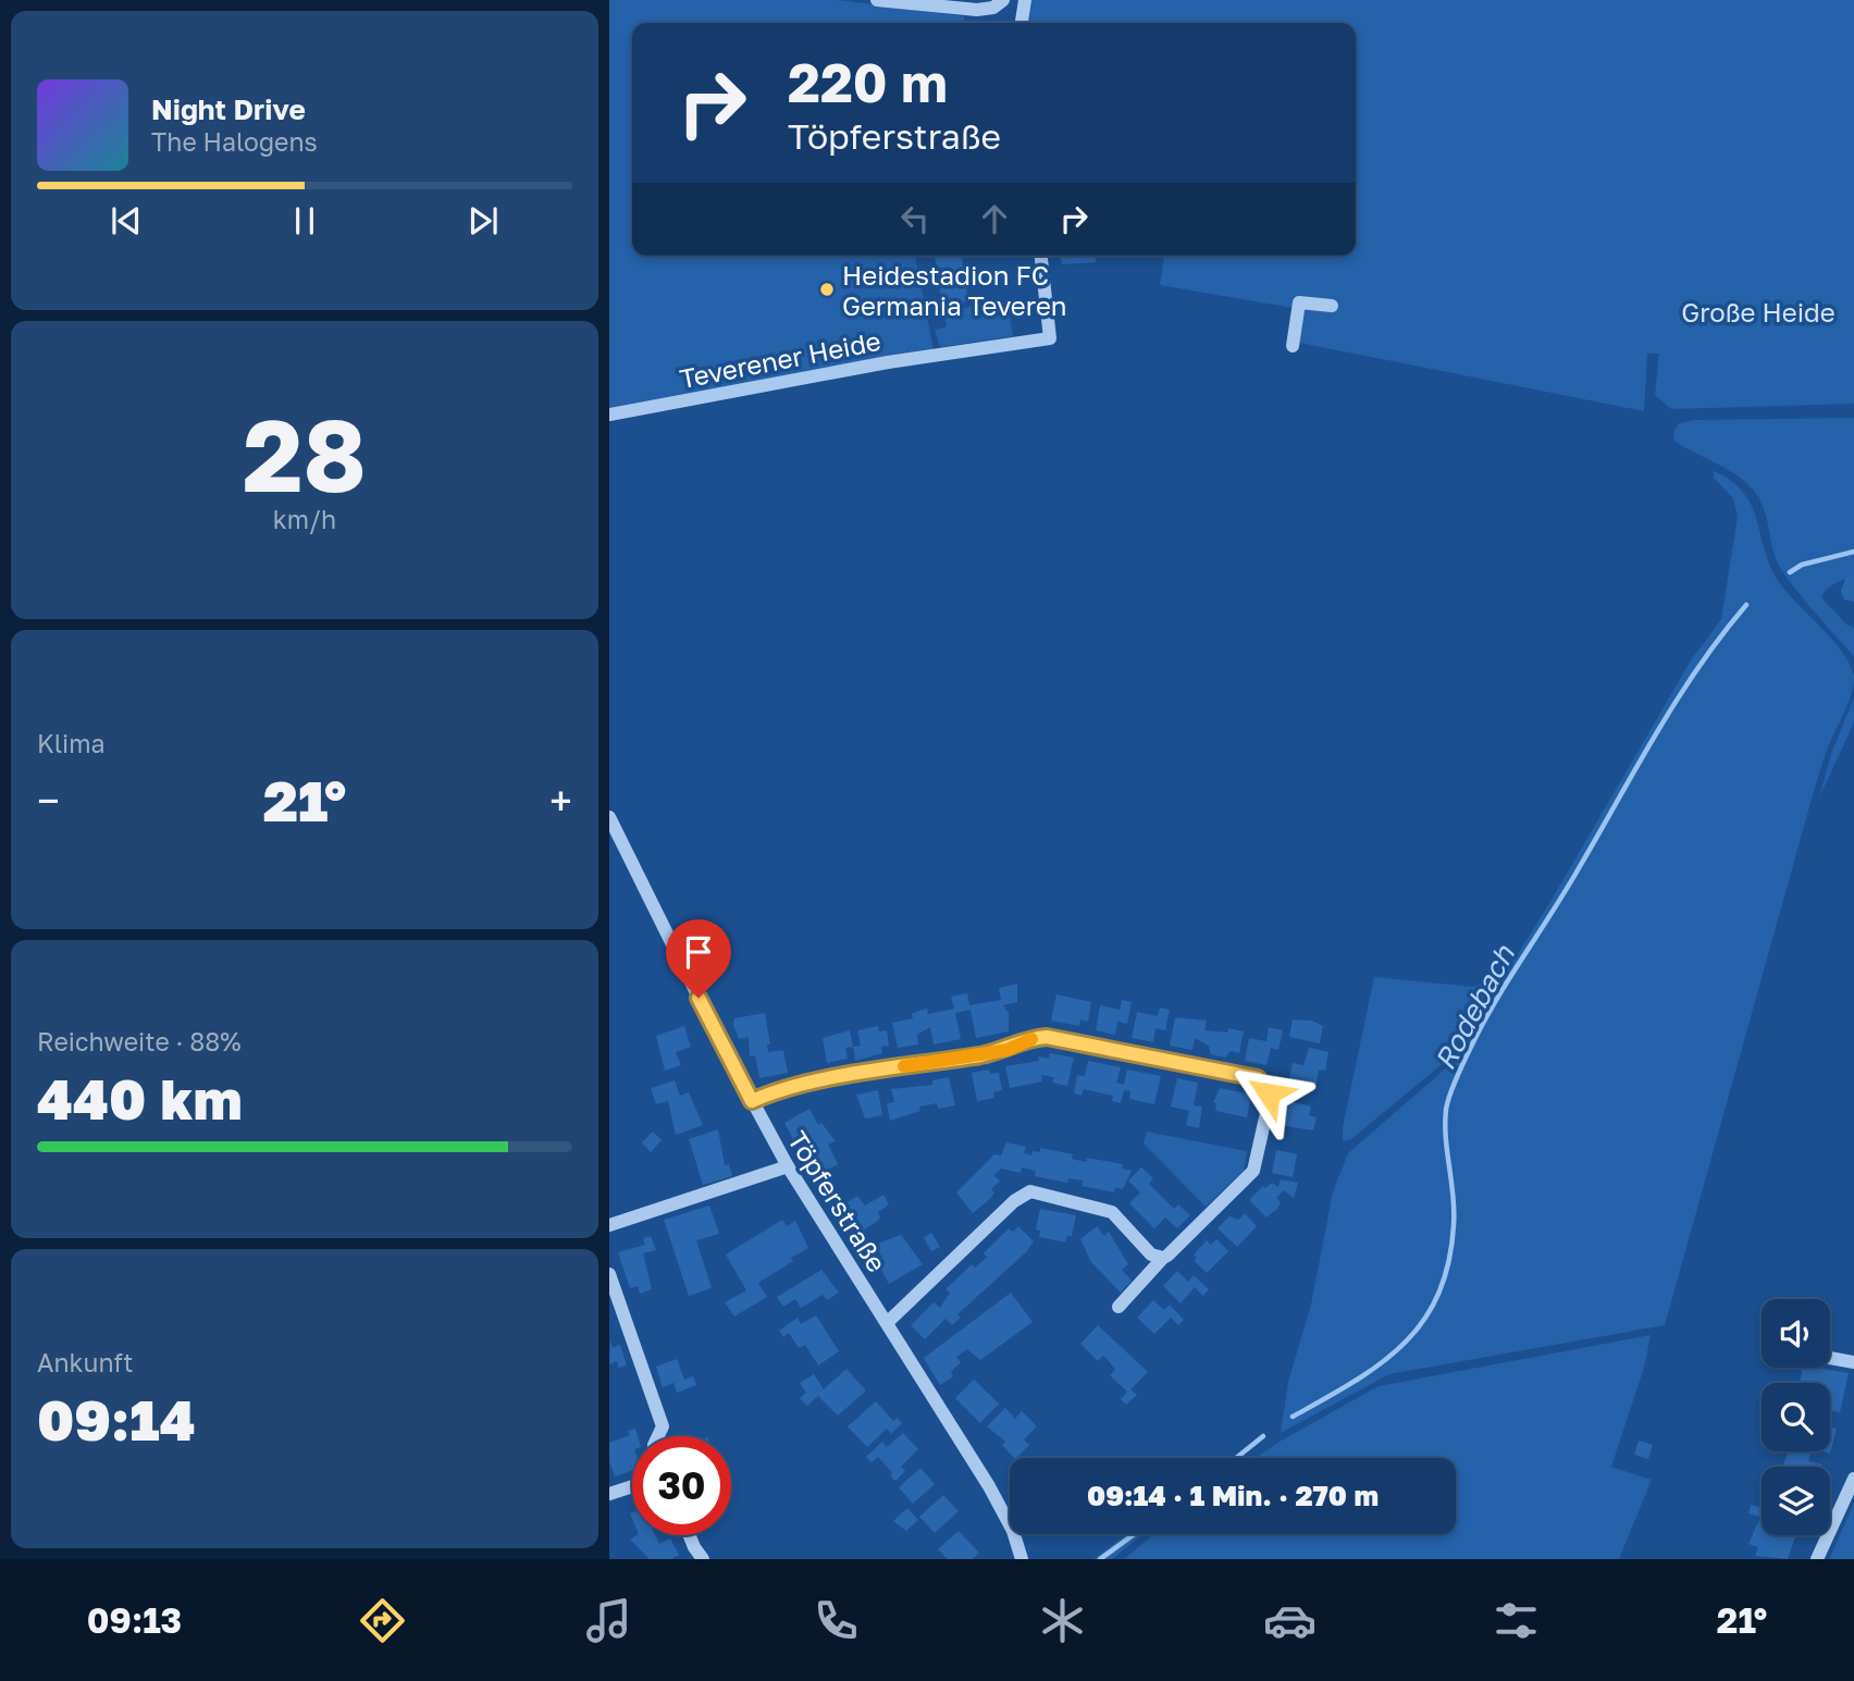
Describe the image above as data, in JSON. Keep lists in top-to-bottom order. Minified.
{"streets":{"street":["Teverener Heide","Töpferstraße"]},"water":["Rodebach"],"parks":["Große Heide"],"places":["Heidestadion FC Germania Teveren"],"page":{"turn":["220 m","Töpferstraße"],"song":["Night Drive","The Halogens"],"tile":[["28","km/h"],"Klima",["Reichweite · 88%","440 km"],["Ankunft","09:14"]],"heat":["−","21°","+"],"limit":"30","trip":"09:14 · 1 Min. · 270 m","tabs":["09:13","21°"]}}
